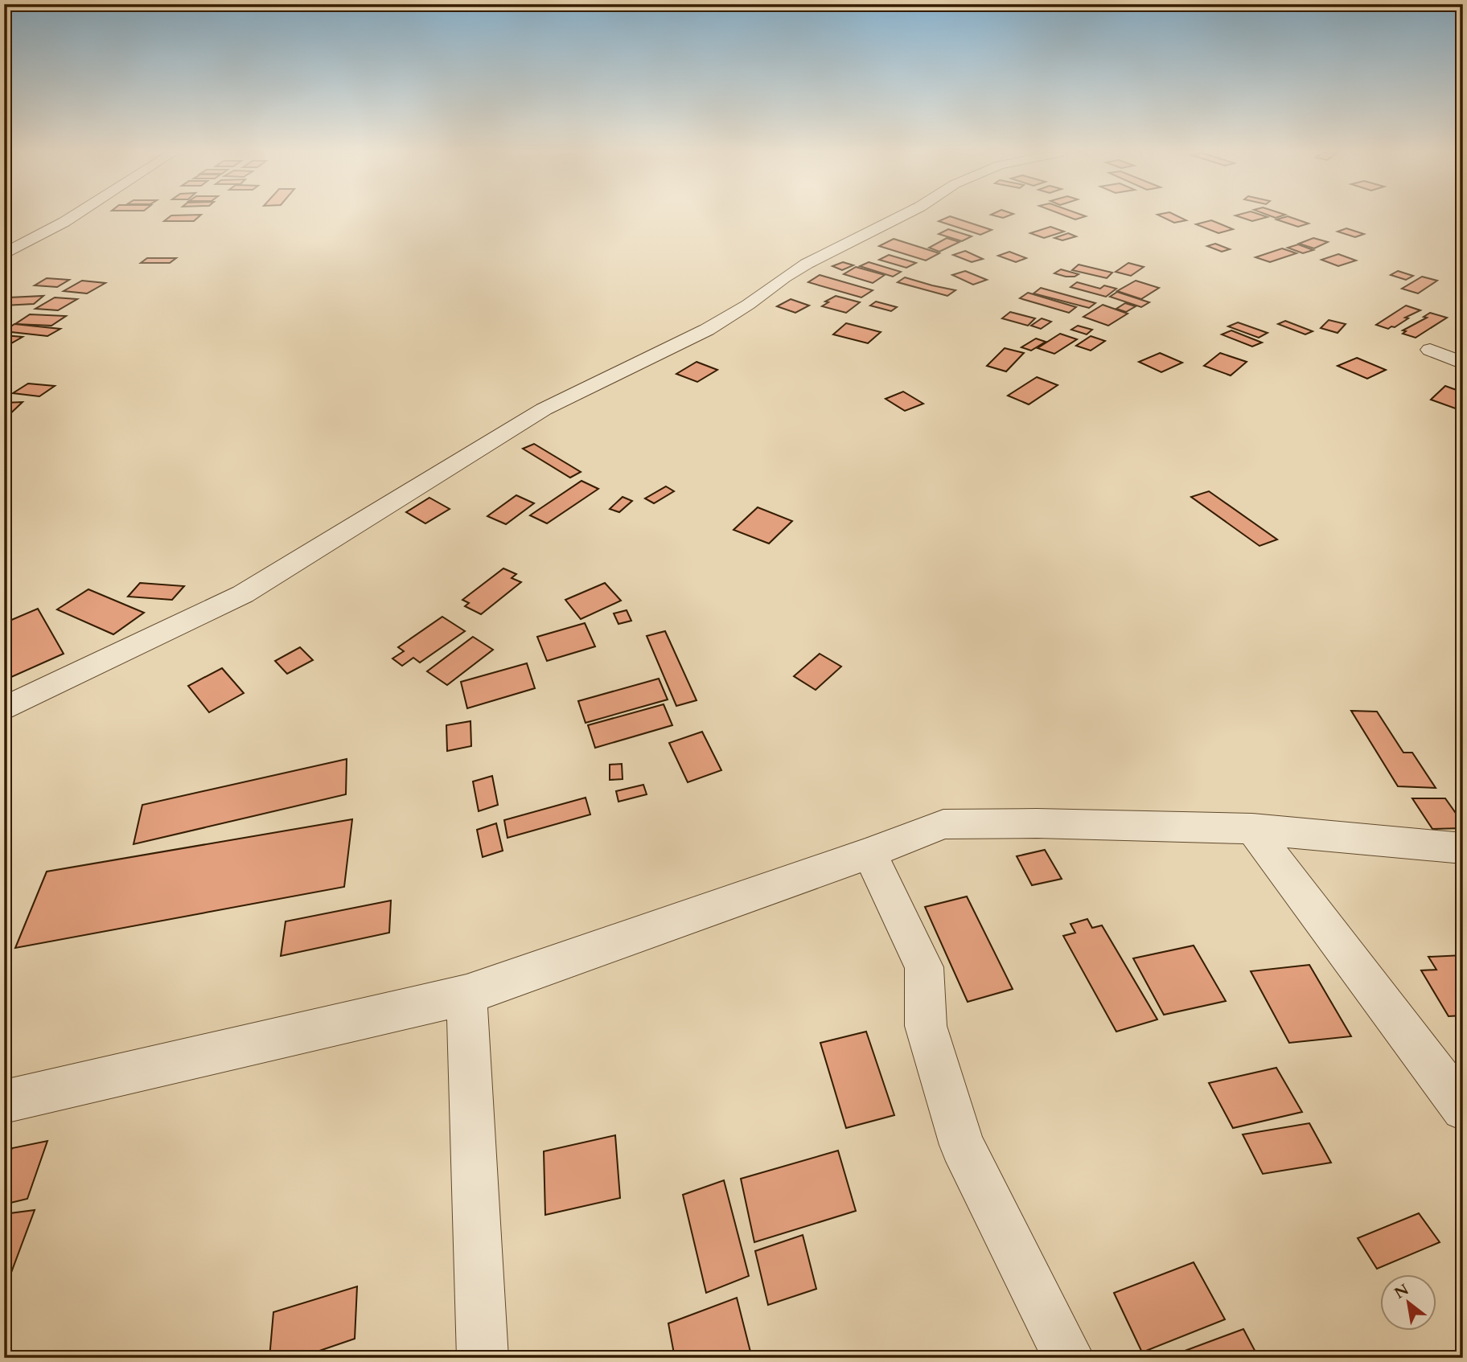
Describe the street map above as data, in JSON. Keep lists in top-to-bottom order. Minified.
{"north":"top left"}
